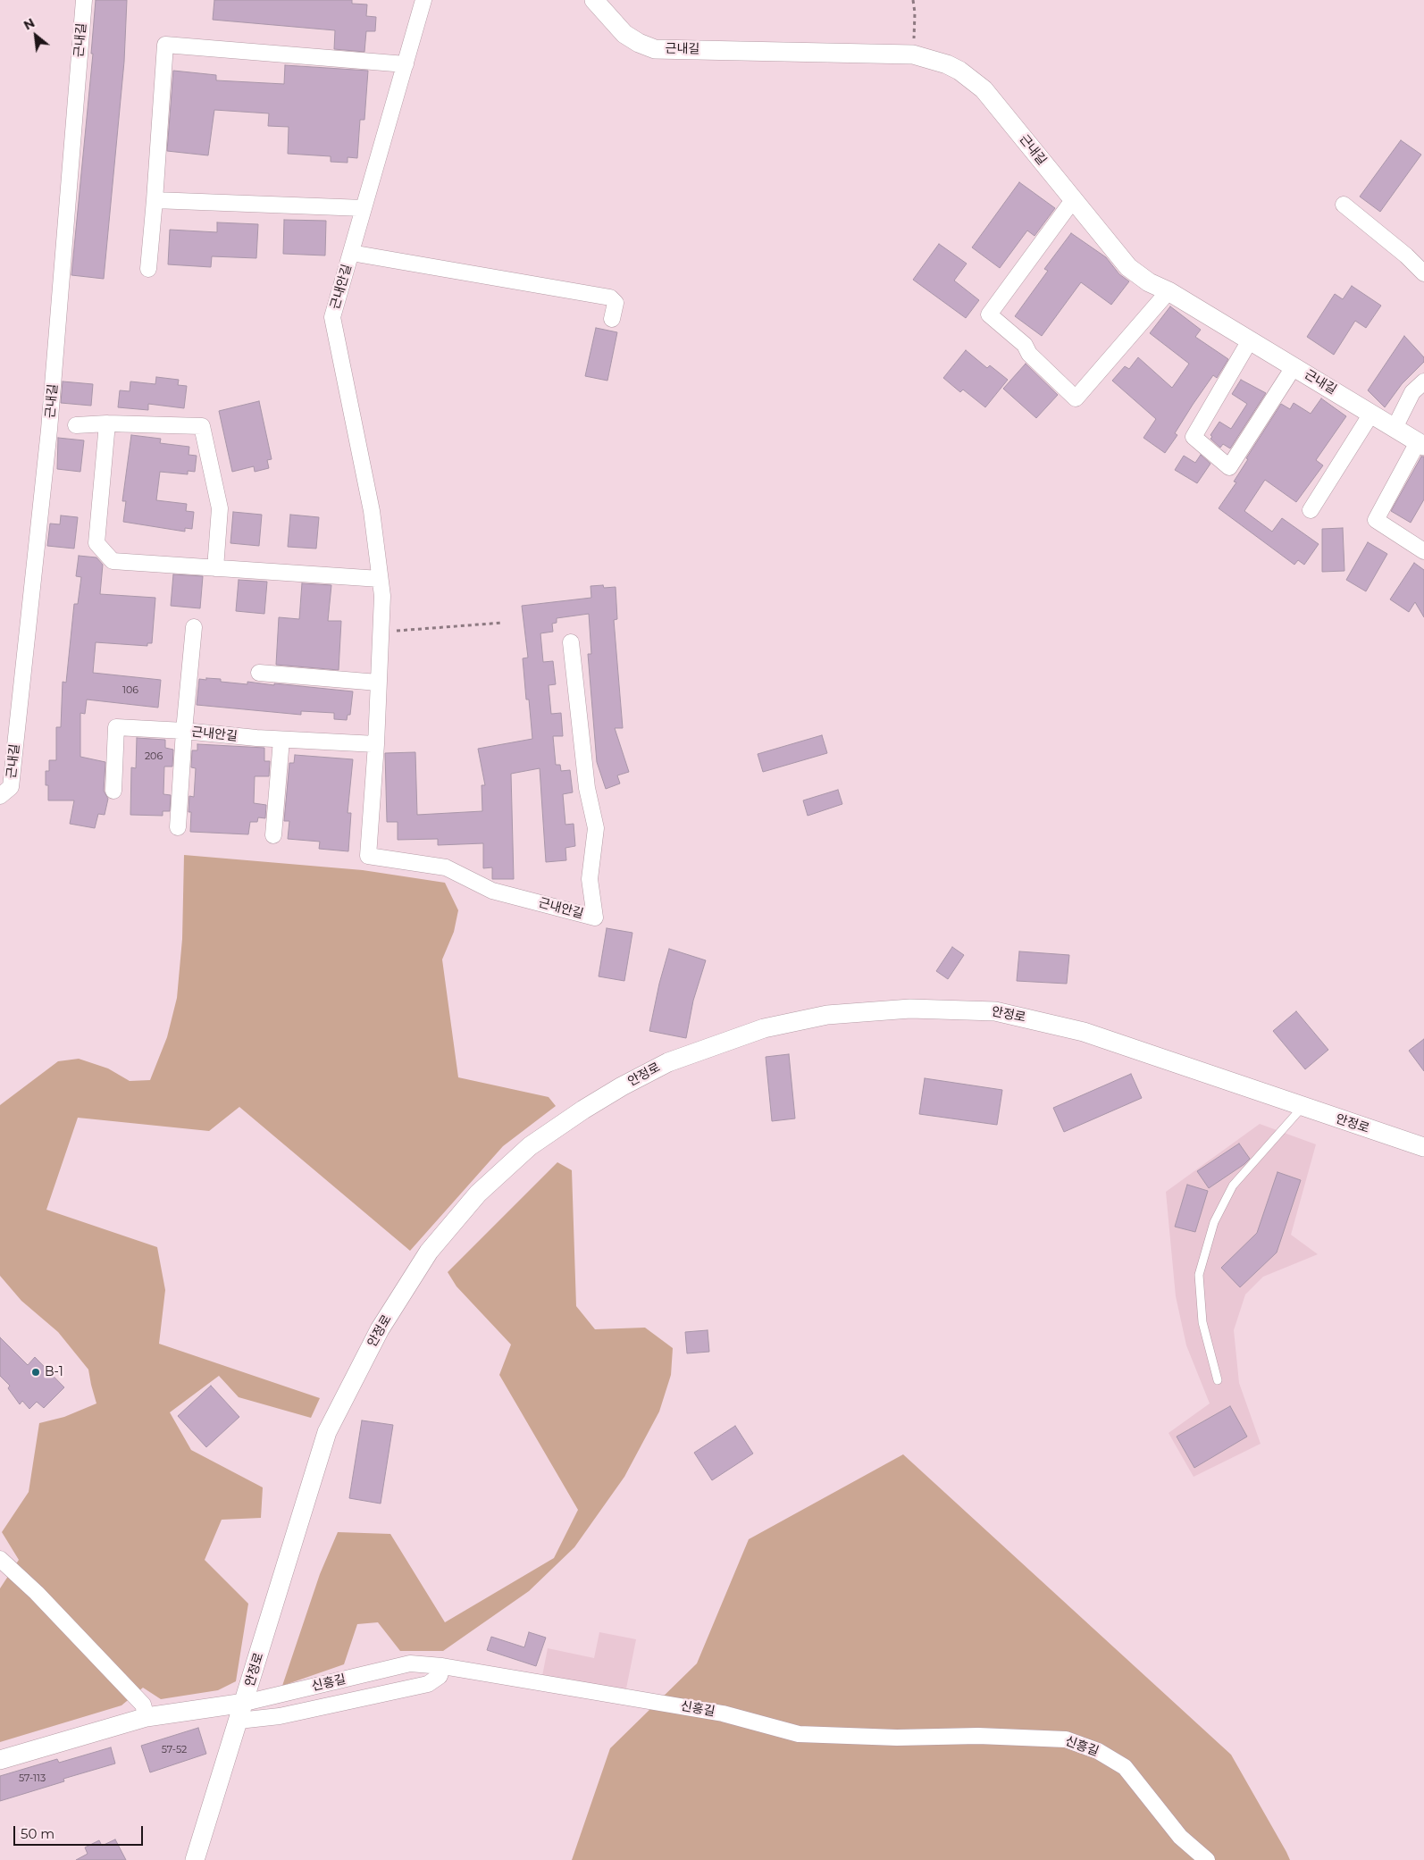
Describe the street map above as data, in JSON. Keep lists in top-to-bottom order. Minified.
{"streets":{"street":["근내길","근내안길","안정로","신흥길"]},"crossings":[["안정로","신흥길"]],"places":["B-1"],"house_numbers":["106","206","57-52","57-113"],"scale_bar":"50 m","north":"top left"}
